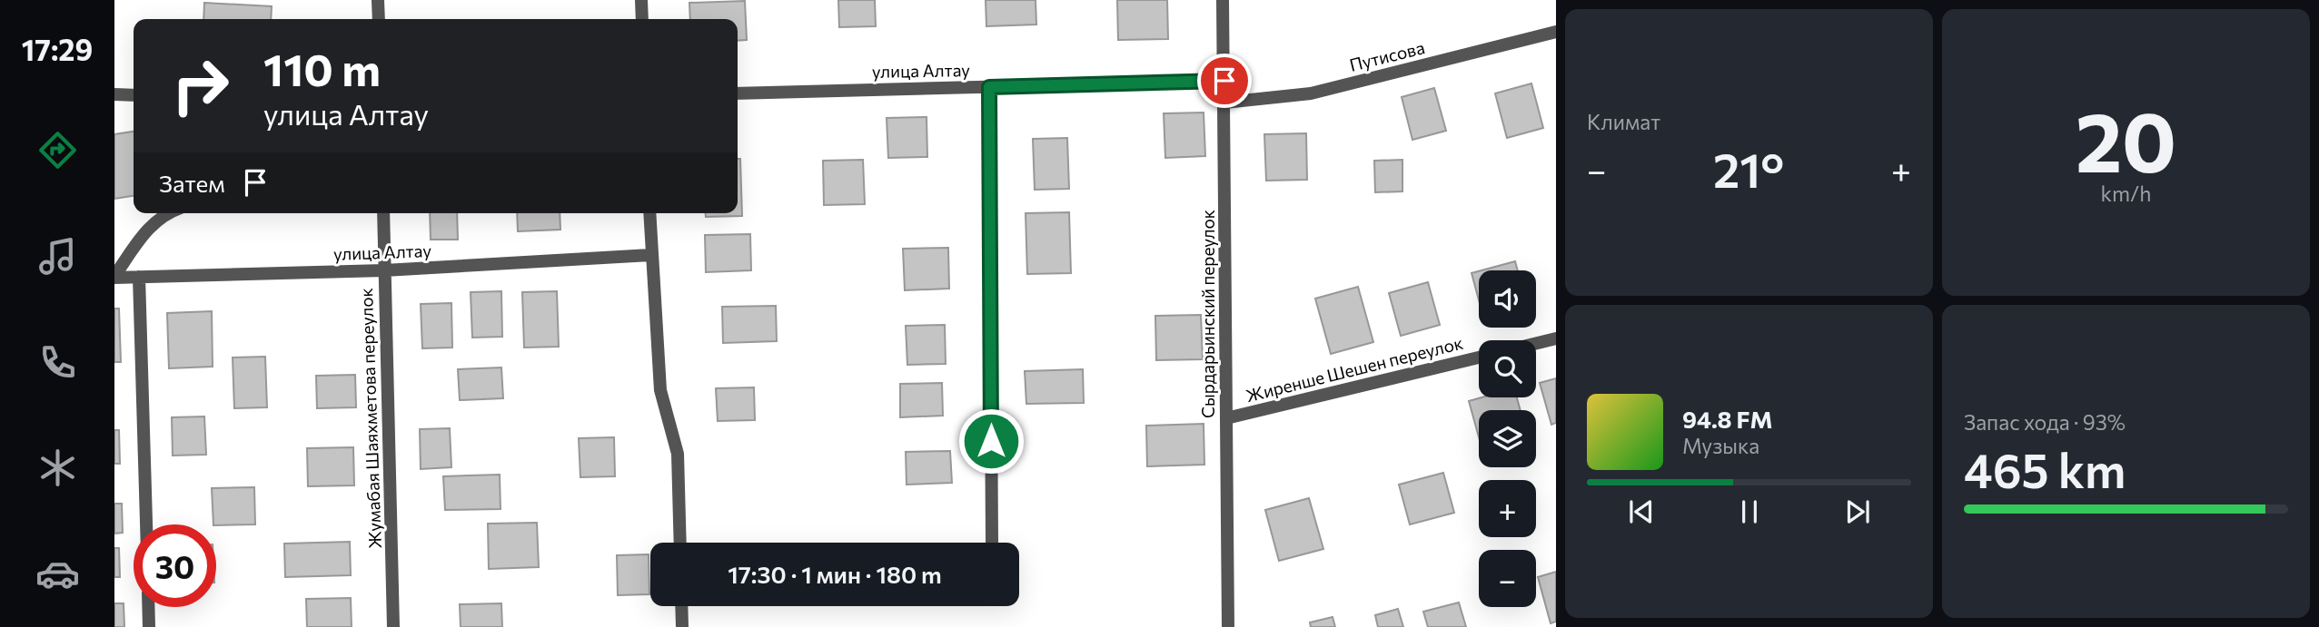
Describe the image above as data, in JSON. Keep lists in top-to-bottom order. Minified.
{"streets":{"street":["Путисова","улица Алтау","Сырдарьинский переулок","Жиренше Шешен переулок","Жумабая Шаяхметова переулок"]},"crossings":[["Путисова","Сырдарьинский переулок"],["улица Алтау","Сырдарьинский переулок"],["улица Алтау","Жумабая Шаяхметова переулок"],["Сырдарьинский переулок","Жиренше Шешен переулок"]],"page":{"tabs":"17:29","tile":["Климат",["20","km/h"],["Запас хода · 93%","465 km"]],"turn":["110 m","улица Алтау"],"heat":["−","21°","+"],"then":"Затем","map_buttons":["+","−"],"song":["94.8 FM","Музыка"],"limit":"30","trip":"17:30 · 1 мин · 180 m"}}
